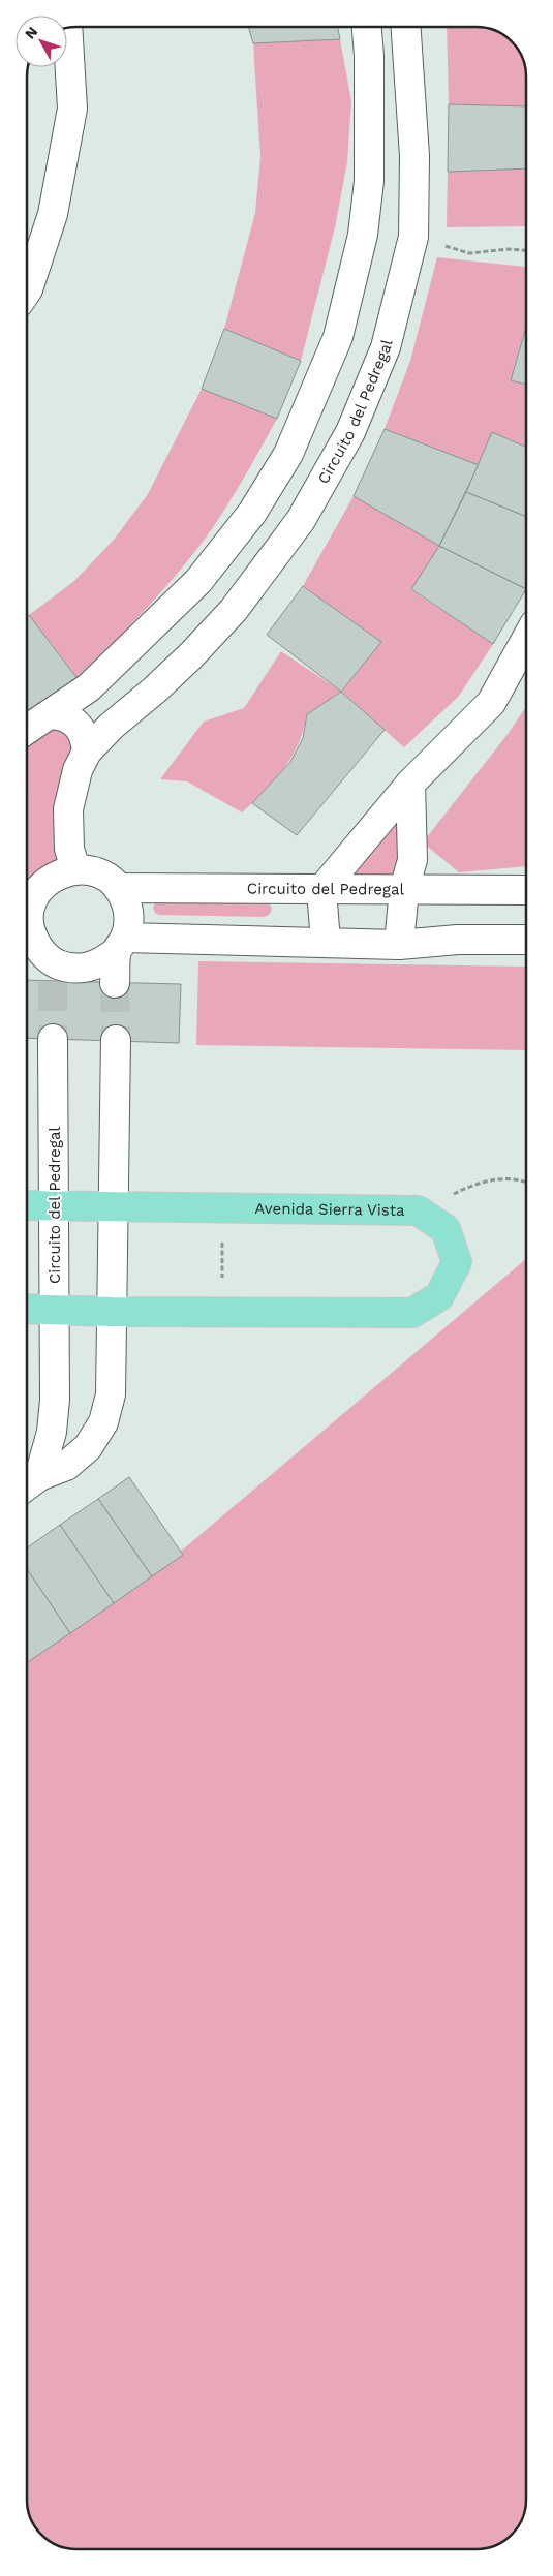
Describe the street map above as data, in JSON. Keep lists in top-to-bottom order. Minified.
{"streets":{"main road":["Avenida Sierra Vista"],"street":["Circuito del Pedregal"]},"crossings":[["Circuito del Pedregal","Avenida Sierra Vista"]],"north":"top left"}
